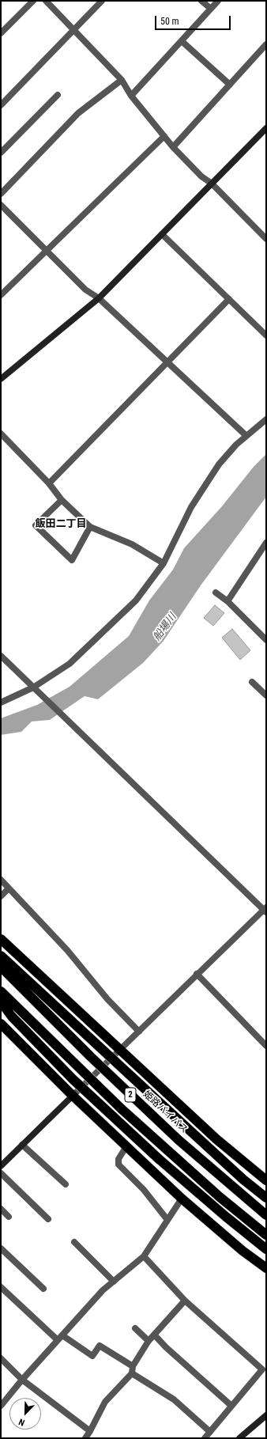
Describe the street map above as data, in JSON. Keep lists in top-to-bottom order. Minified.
{"streets":{"highway":["2","姫路バイパス"]},"districts":["飯田二丁目"],"water":["船場川"],"scale_bar":"50 m","north":"bottom left"}
